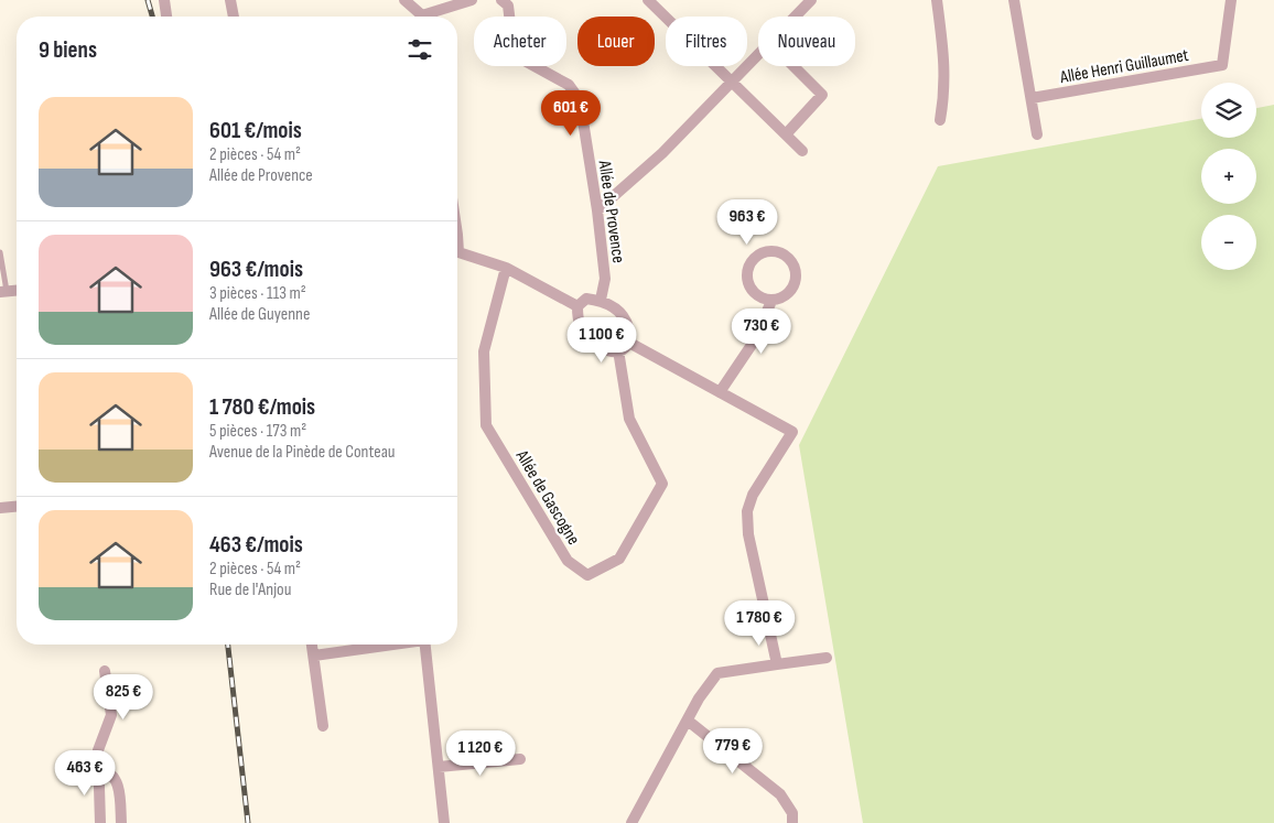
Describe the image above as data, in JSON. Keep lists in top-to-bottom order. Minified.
{"streets":{"street":["Allée Henri Guillaumet","Allée de Provence","Allée de Gascogne"]},"crossings":[["Allée de Provence","Allée de Gascogne"]],"page":{"chip":["Acheter","Louer","Filtres","Nouveau"],"heading":"9 biens","map_buttons":["+","−"],"list":[{"name":"601 €/mois","note":"2 pièces · 54 m² · Allée de Provence"},{"name":"963 €/mois","note":"3 pièces · 113 m² · Allée de Guyenne"},{"name":"1 780 €/mois","note":"5 pièces · 173 m² · Avenue de la Pinède de Conteau"},{"name":"463 €/mois","note":"2 pièces · 54 m² · Rue de l'Anjou"}],"price":["601 €","963 €","730 €","1 100 €","1 780 €","825 €","779 €","1 120 €","463 €"]}}
